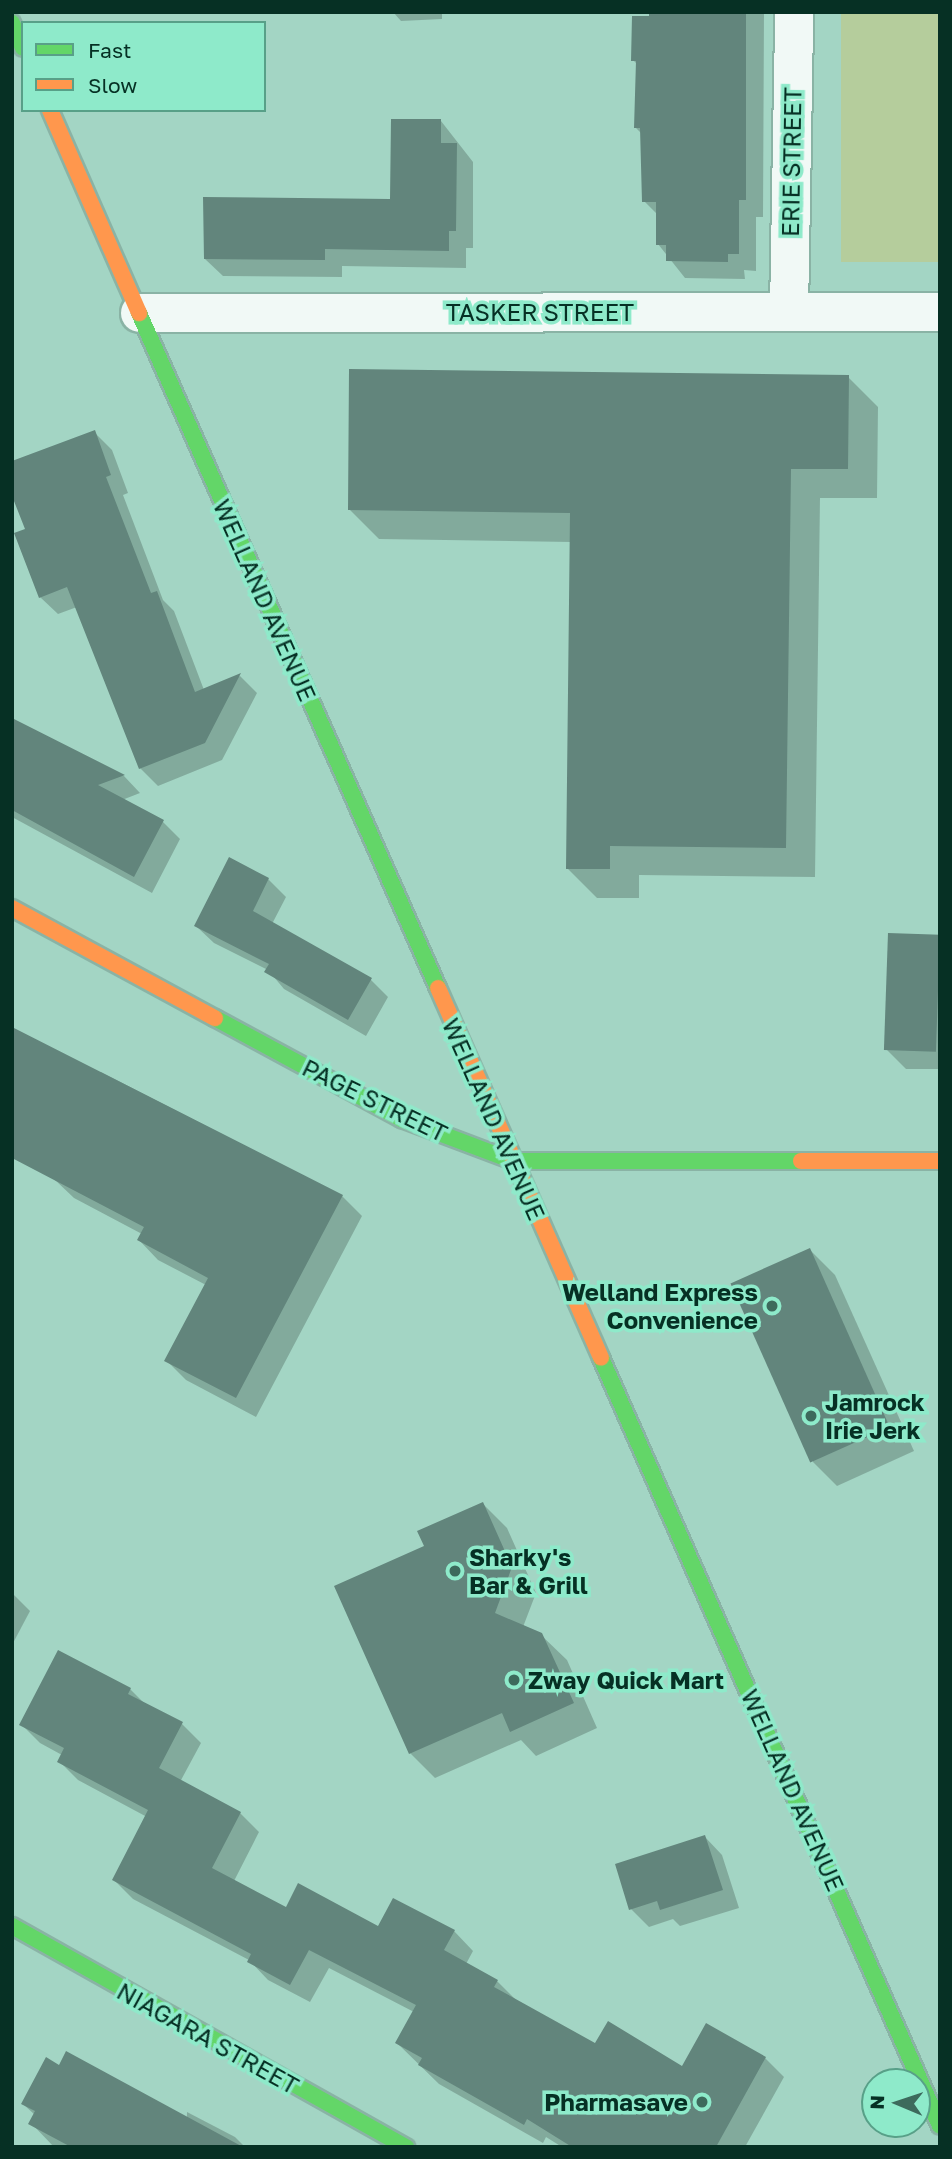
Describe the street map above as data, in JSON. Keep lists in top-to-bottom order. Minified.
{"streets":{"main road":["WELLAND AVENUE","PAGE STREET","NIAGARA STREET"],"street":["ERIE STREET","TASKER STREET"]},"crossings":[["ERIE STREET","TASKER STREET"],["TASKER STREET","WELLAND AVENUE"],["WELLAND AVENUE","PAGE STREET"]],"places":["Welland Express Convenience","Jamrock Irie Jerk","Sharky's Bar & Grill","Zway Quick Mart","Pharmasave"],"legend":["Fast","Slow"],"north":"left"}
